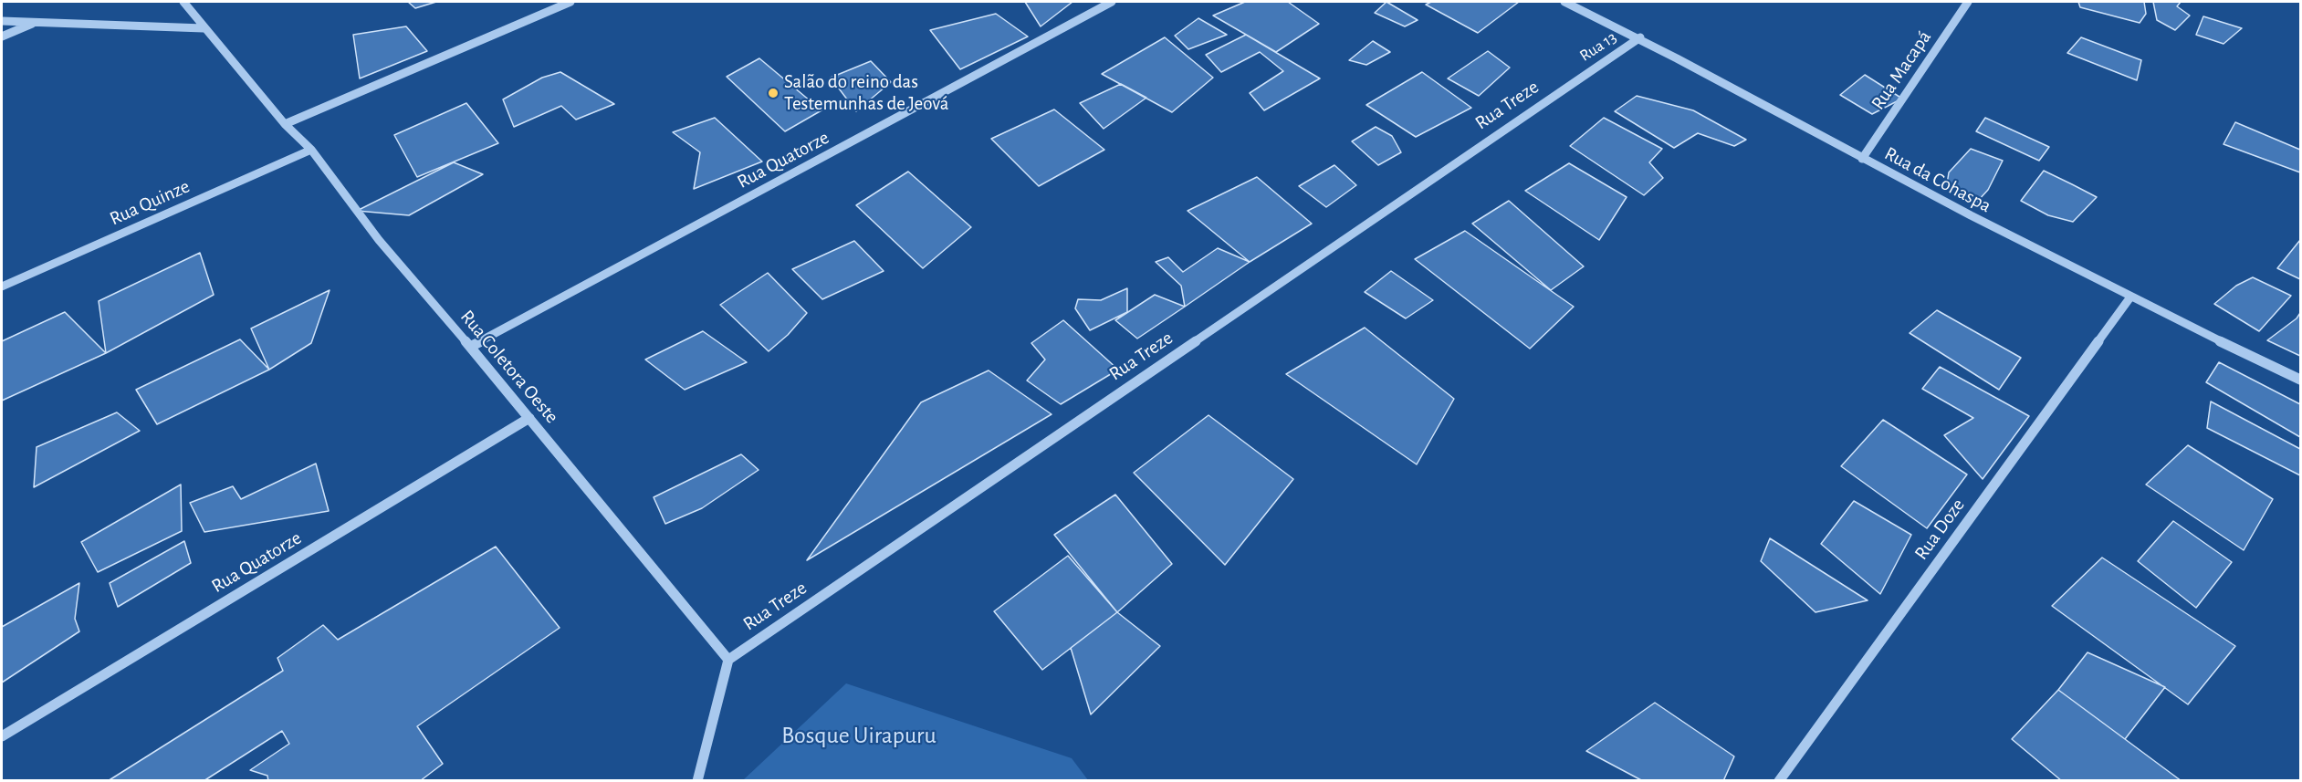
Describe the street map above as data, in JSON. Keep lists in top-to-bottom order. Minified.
{"streets":{"street":["Rua 13","Rua Macapá","Rua Treze","Rua Quatorze","Rua da Cohaspa","Rua Quinze","Rua Coletora Oeste","Rua Doze"]},"crossings":[["Rua 13","Rua Treze"],["Rua 13","Rua da Cohaspa"],["Rua Macapá","Rua da Cohaspa"],["Rua Treze","Rua Coletora Oeste"],["Rua Quatorze","Rua Coletora Oeste"],["Rua da Cohaspa","Rua Doze"],["Rua Quinze","Rua Coletora Oeste"]],"parks":["Bosque Uirapuru"],"places":["Salão do reino das Testemunhas de Jeová"]}
